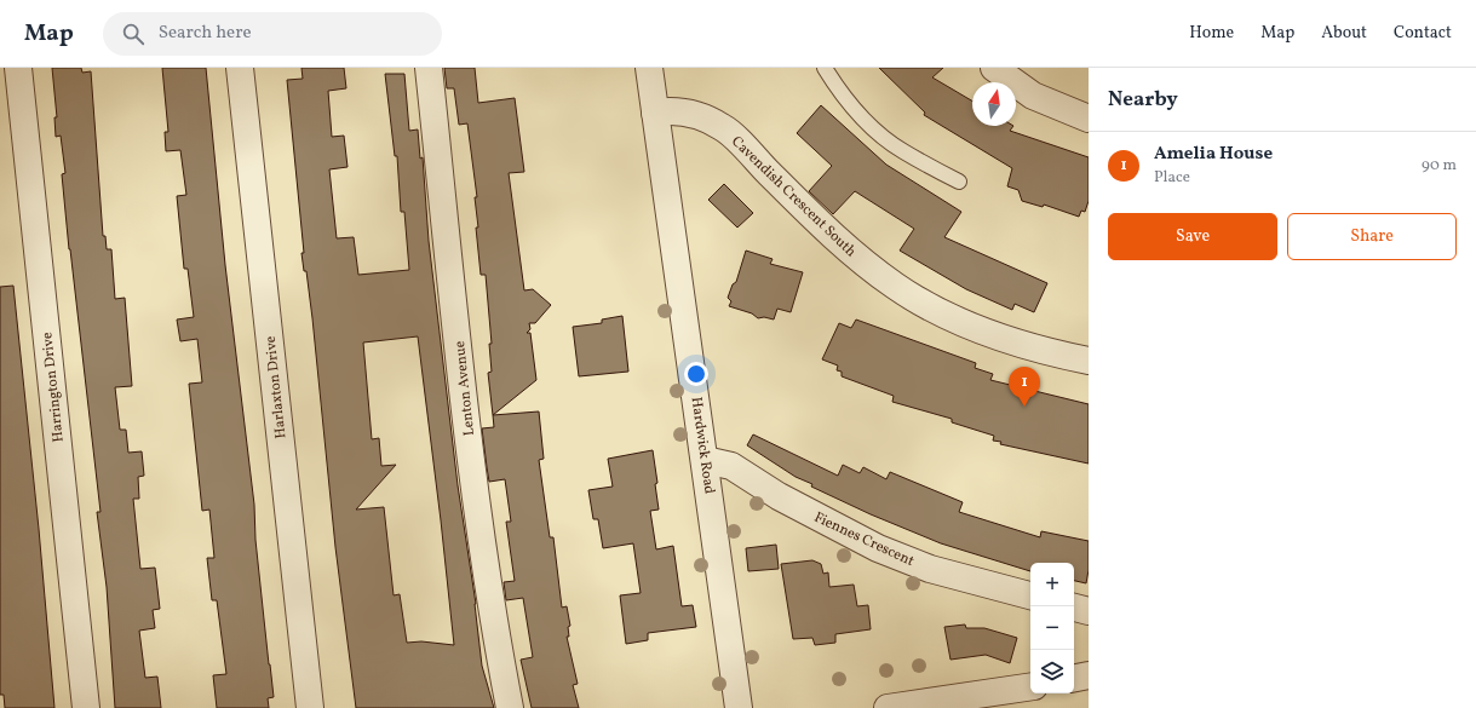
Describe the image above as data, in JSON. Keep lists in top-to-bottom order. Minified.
{"streets":{"street":["Cavendish Crescent South","Harrington Drive","Harlaxton Drive","Lenton Avenue","Hardwick Road","Fiennes Crescent"]},"crossings":[["Cavendish Crescent South","Hardwick Road"],["Hardwick Road","Fiennes Crescent"]],"north":"top","page":{"header":"Map","search":"Search here","nav":["Home","Map","About","Contact"],"heading":"Nearby","list":[{"mark":"1","name":"Amelia House","note":"Place","value":"90 m"}],"buttons":["Save","Share"],"pins":"1","map_buttons":["+","−"]}}
